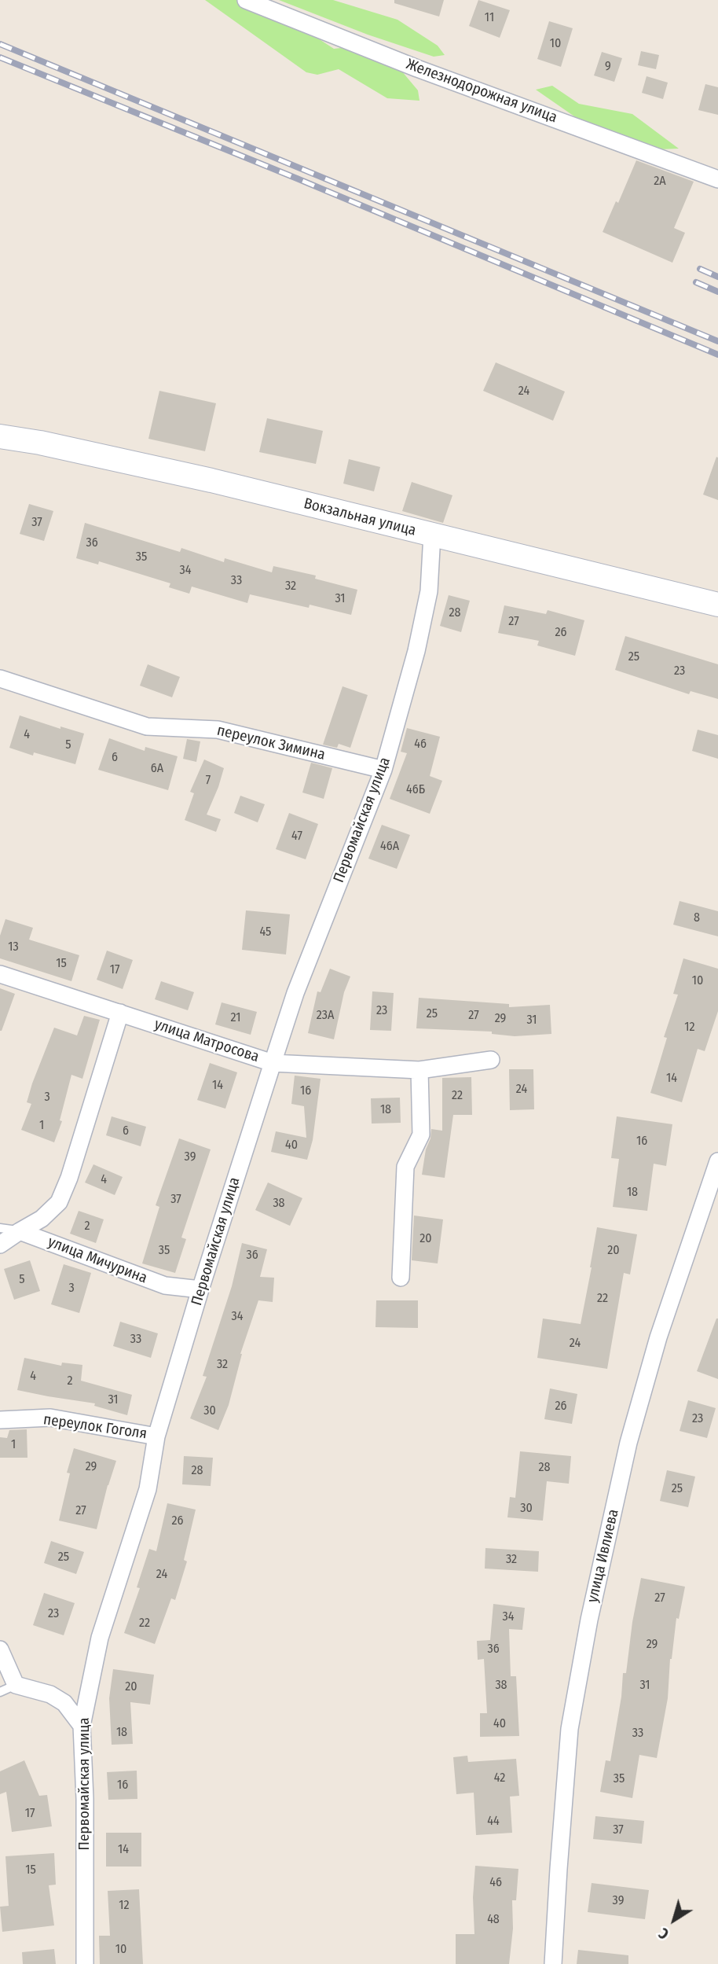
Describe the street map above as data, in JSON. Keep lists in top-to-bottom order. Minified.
{"streets":{"street":["Железнодорожная улица","Вокзальная улица","переулок Зимина","Первомайская улица","улица Матросова","улица Мичурина","переулок Гоголя","улица Ивлиева"]},"crossings":[["Вокзальная улица","Первомайская улица"],["переулок Зимина","Первомайская улица"],["Первомайская улица","улица Матросова"],["Первомайская улица","улица Мичурина"],["Первомайская улица","переулок Гоголя"]],"house_numbers":["11","10","9","2А","24","37","36","35","34","33","32","31","28","27","26","25","23","4","46","5","6","6А","7","46Б","47","46А","8","45","13","15","17","10","23","25","23А","27","21","29","31","12","14","14","24","16","22","3","18","1","6","16","40","39","4","18","37","38","2","20","35","20","36","5","3","22","34","33","24","32","4","2","31","26","30","23","1","29","28","28","25","30","27","26","25","32","24","27","23","34","22","29","36","38","31","20","40","18","33","42","35","16","17","44","37","14","15","46","39","12","48","10"],"north":"bottom left"}
